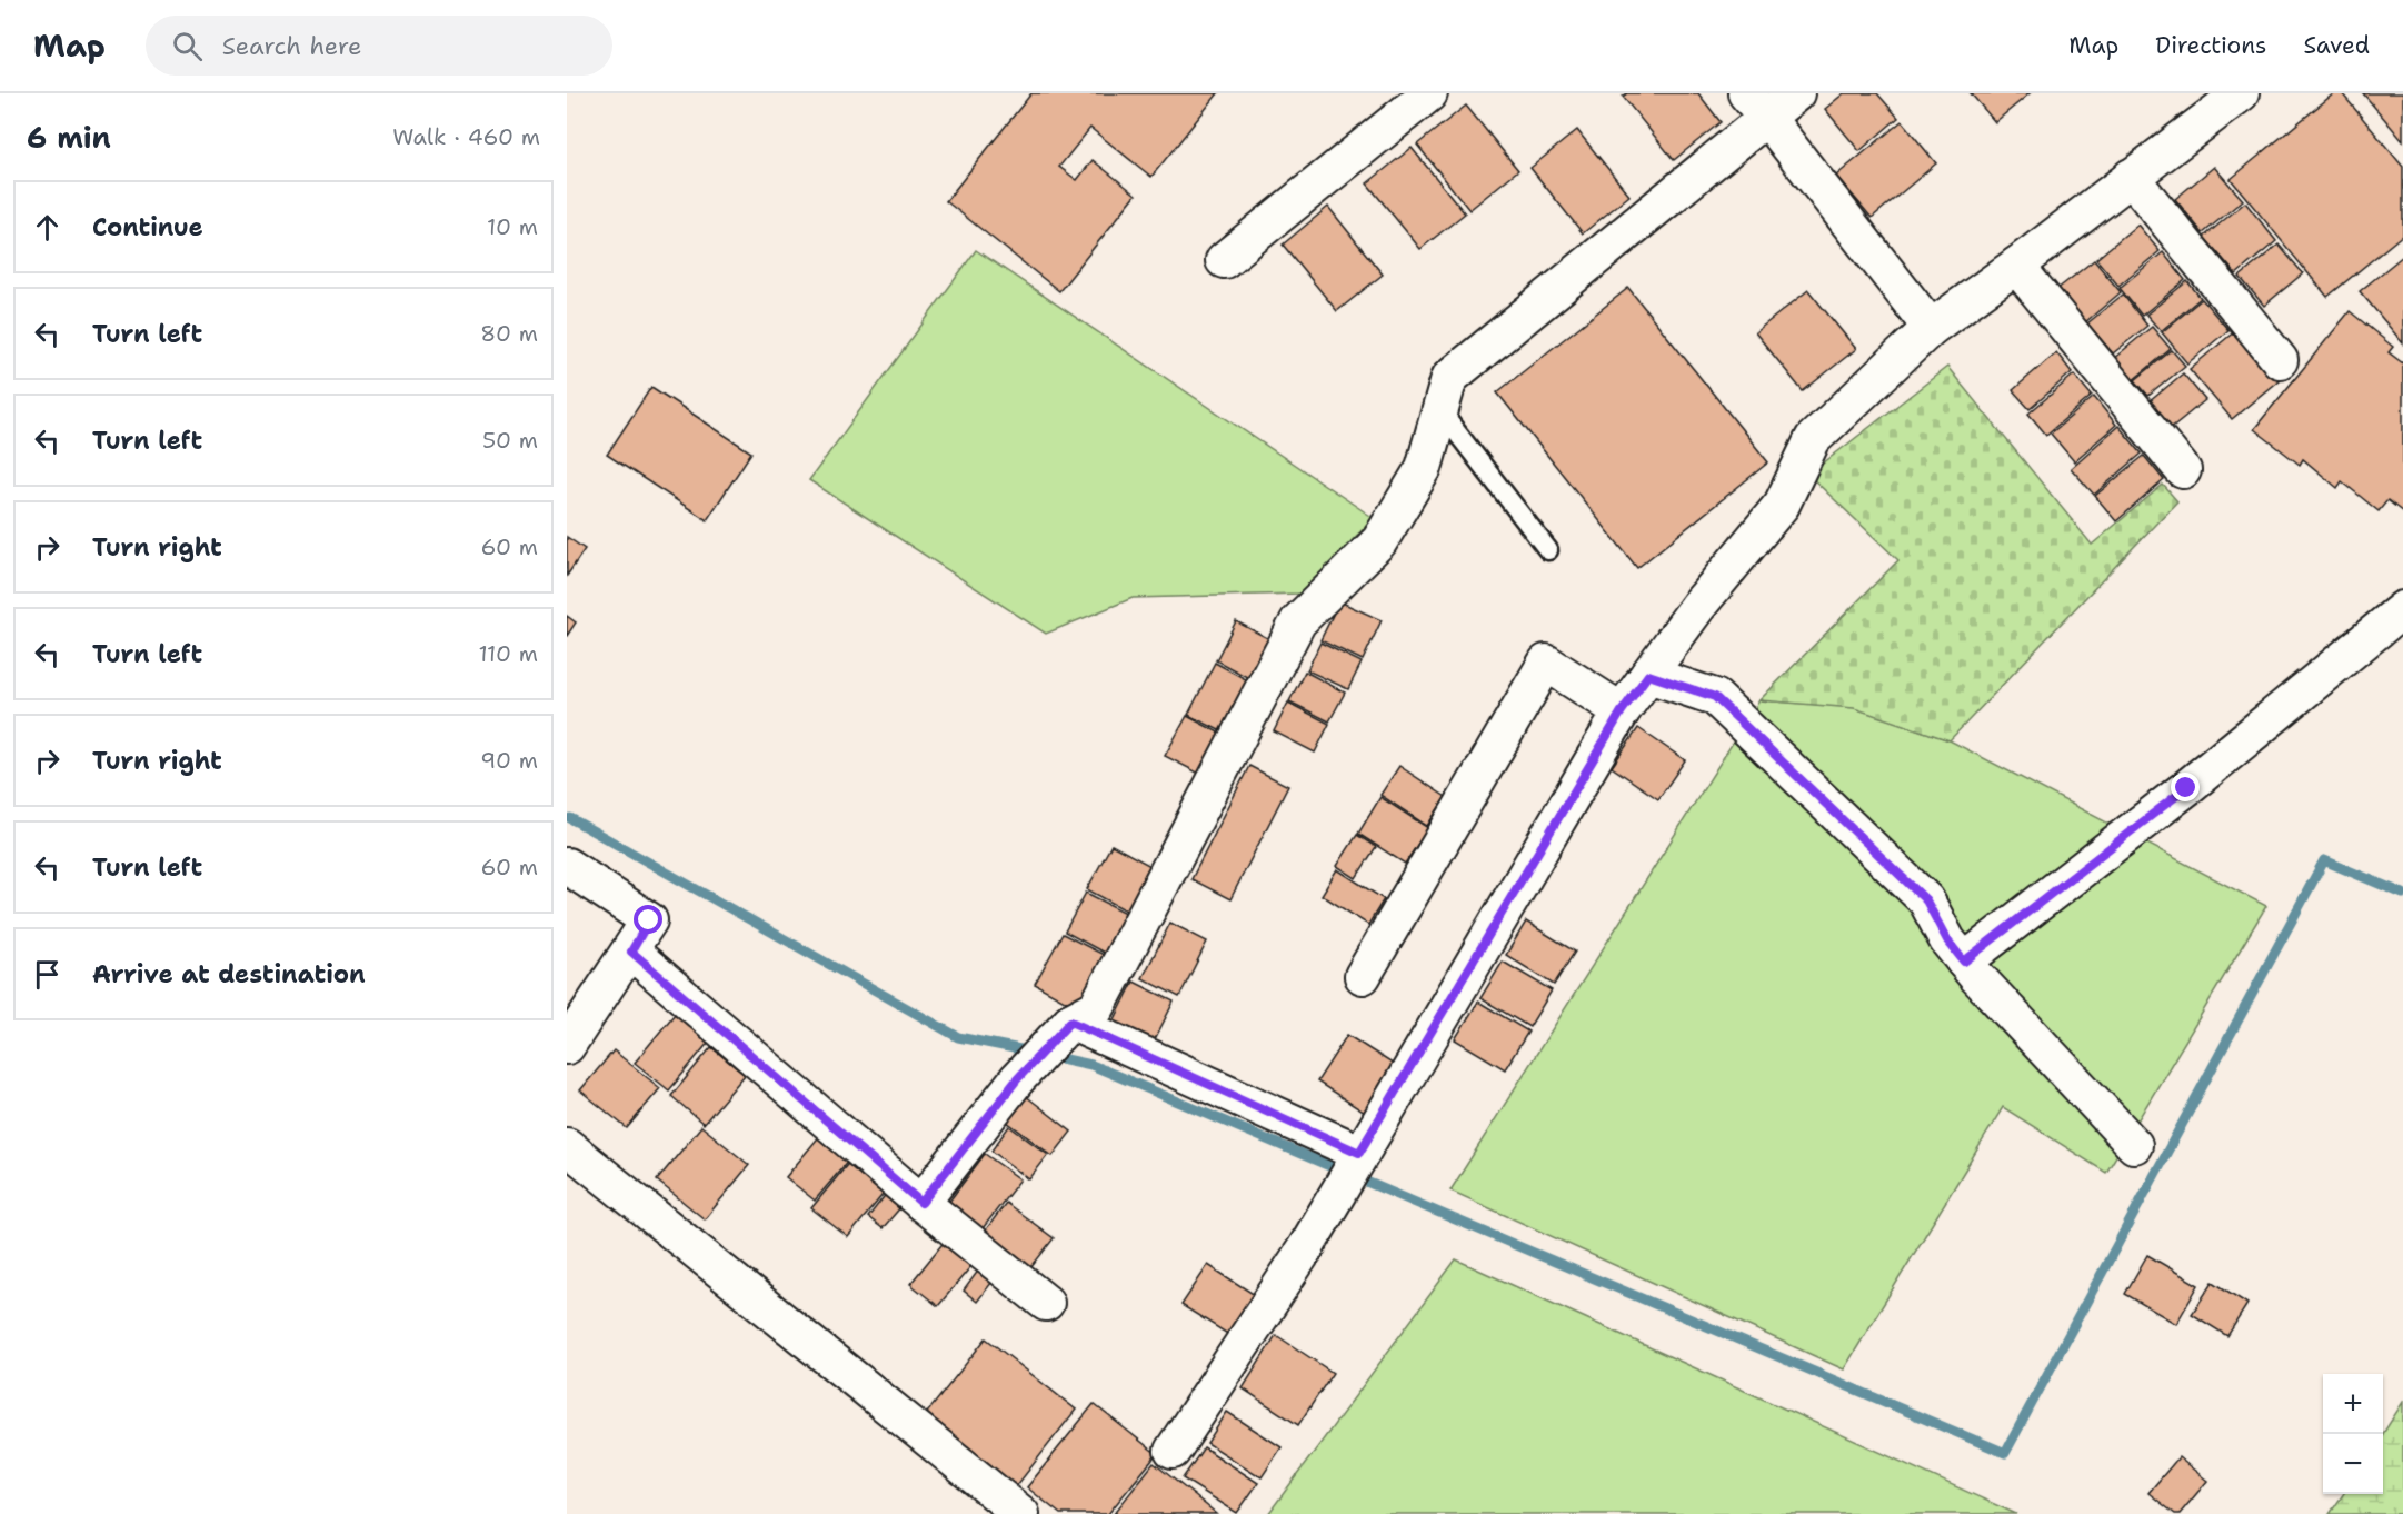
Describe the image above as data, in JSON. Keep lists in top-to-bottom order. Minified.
{"page":{"header":"Map","search":"Search here","nav":["Map","Directions","Saved"],"heading":["6 min","Walk · 460 m"],"list":[["Continue","10 m"],["Turn left","80 m"],["Turn left","50 m"],["Turn right","60 m"],["Turn left","110 m"],["Turn right","90 m"],["Turn left","60 m"],"Arrive at destination"],"map_buttons":["+","−"]}}
